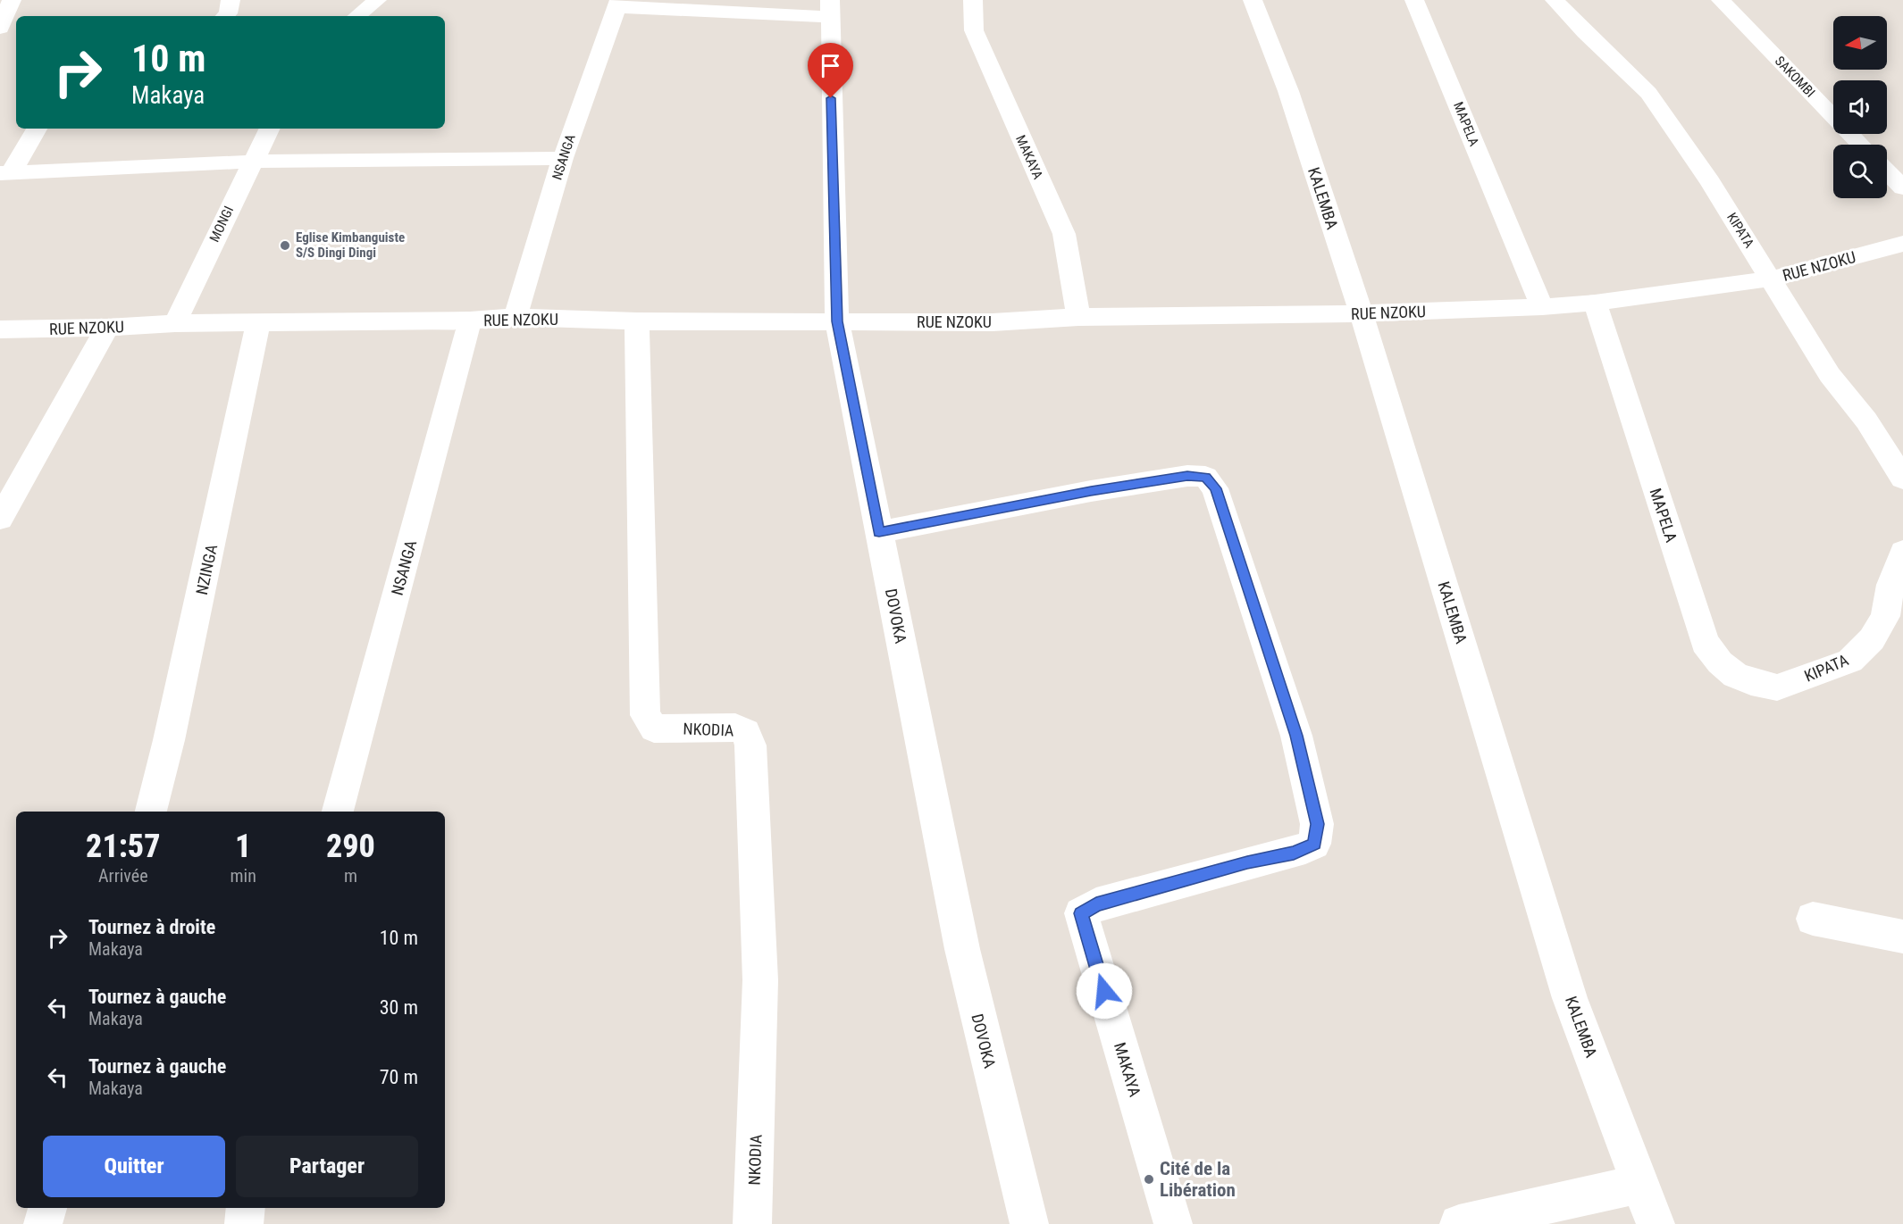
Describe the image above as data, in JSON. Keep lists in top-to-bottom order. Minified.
{"streets":{"street":["SAKOMBI","MAPELA","NSANGA","MAKAYA","KALEMBA","MONGI","KIPATA","RUE NZOKU","NZINGA","DOVOKA","NKODIA"]},"crossings":[["MAPELA","KIPATA"],["MAPELA","RUE NZOKU"],["NSANGA","RUE NZOKU"],["MAKAYA","RUE NZOKU"],["MAKAYA","DOVOKA"],["KALEMBA","RUE NZOKU"],["MONGI","RUE NZOKU"],["KIPATA","RUE NZOKU"],["RUE NZOKU","NZINGA"],["RUE NZOKU","DOVOKA"],["RUE NZOKU","NKODIA"]],"places":["Eglise Kimbanguiste S/S Dingi Dingi","Cité de la Libération"],"north":"left","page":{"turn":["10 m","Makaya"],"eta":["21:57","Arrivée","1","min","290","m"],"list":[{"name":"Tournez à droite","note":"Makaya","value":"10 m"},{"name":"Tournez à gauche","note":"Makaya","value":"30 m"},{"name":"Tournez à gauche","note":"Makaya","value":"70 m"}],"buttons":["Quitter","Partager"]}}
